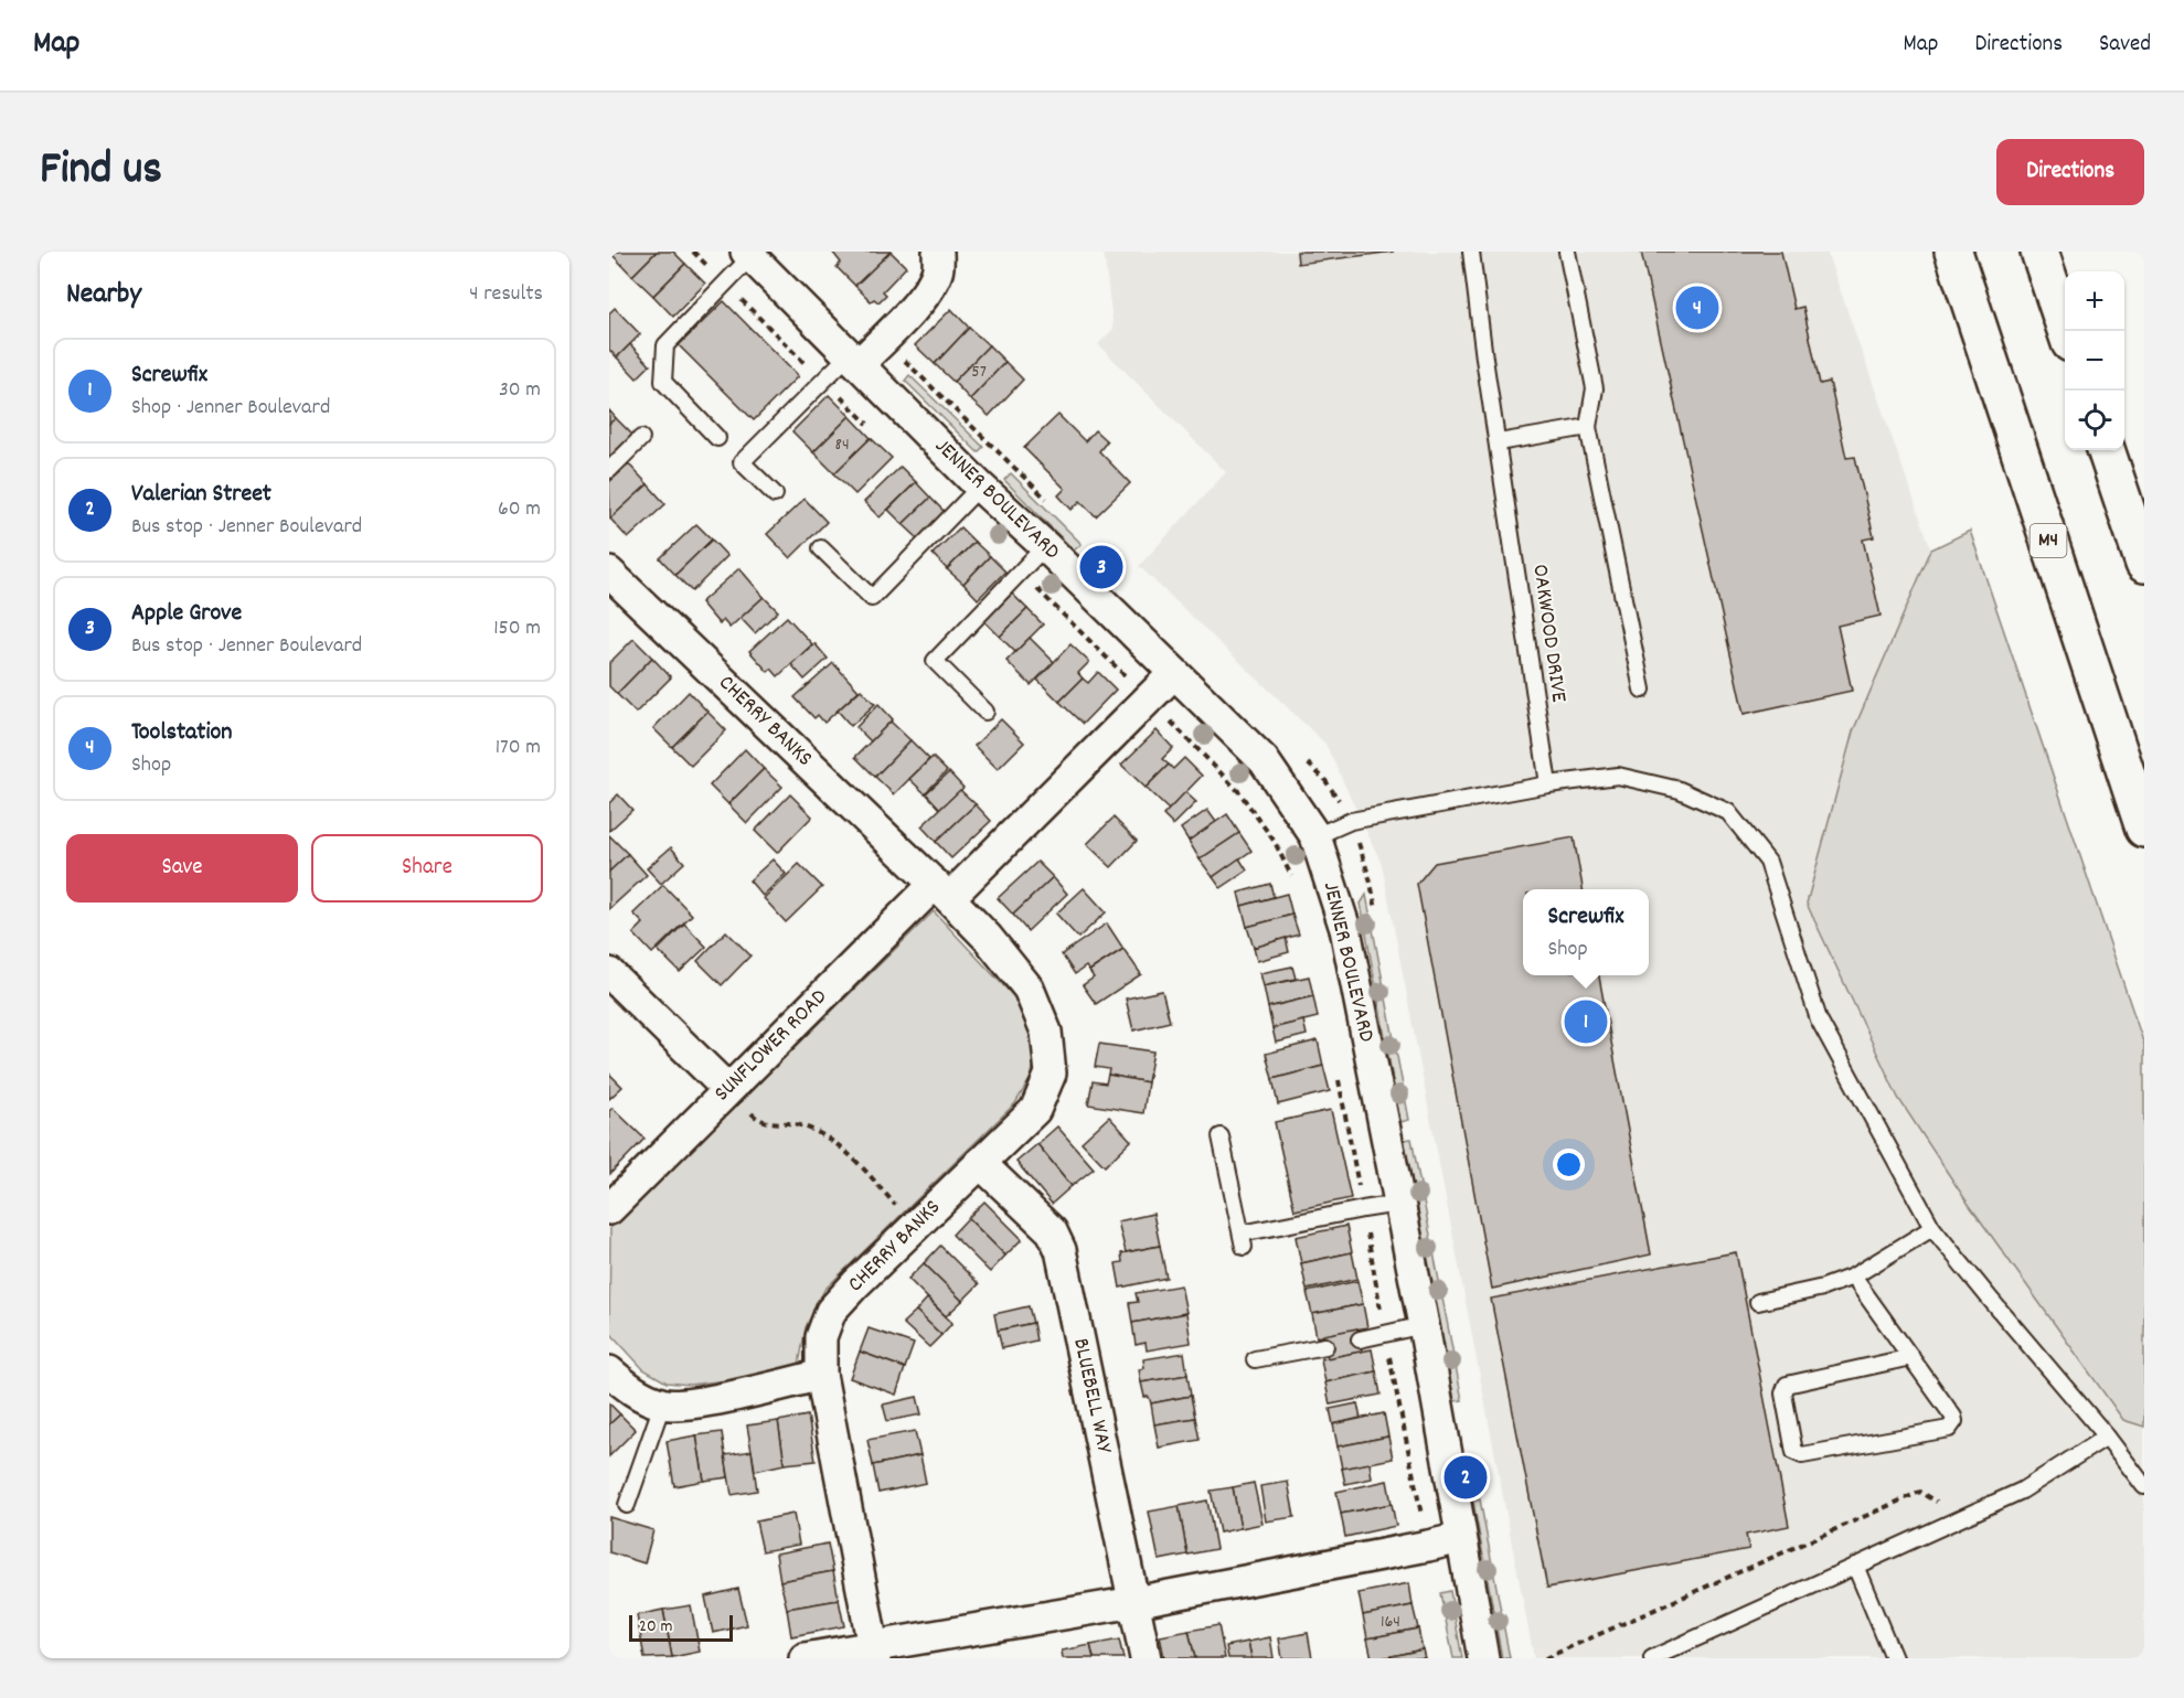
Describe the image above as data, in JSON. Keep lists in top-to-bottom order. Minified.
{"streets":{"highway":["M4"],"street":["JENNER BOULEVARD","CHERRY BANKS","SUNFLOWER ROAD","BLUEBELL WAY"],"lane":["OAKWOOD DRIVE"]},"crossings":[["CHERRY BANKS","SUNFLOWER ROAD"],["CHERRY BANKS","BLUEBELL WAY"]],"house_numbers":["57","84","164"],"scale_bar":"20 m","page":{"header":"Map","nav":["Map","Directions","Saved"],"title":"Find us","buttons":["Directions",["Save","Share"]],"heading":["Nearby","4 results"],"map_buttons":["+","−"],"pins":["4","3","1","2"],"list":[{"mark":"1","name":"Screwfix","note":"Shop · Jenner Boulevard","value":"30 m"},{"mark":"2","name":"Valerian Street","note":"Bus stop · Jenner Boulevard","value":"60 m"},{"mark":"3","name":"Apple Grove","note":"Bus stop · Jenner Boulevard","value":"150 m"},{"mark":"4","name":"Toolstation","note":"Shop","value":"170 m"}],"popup":["Screwfix","Shop"],"scale":"20 m"}}
